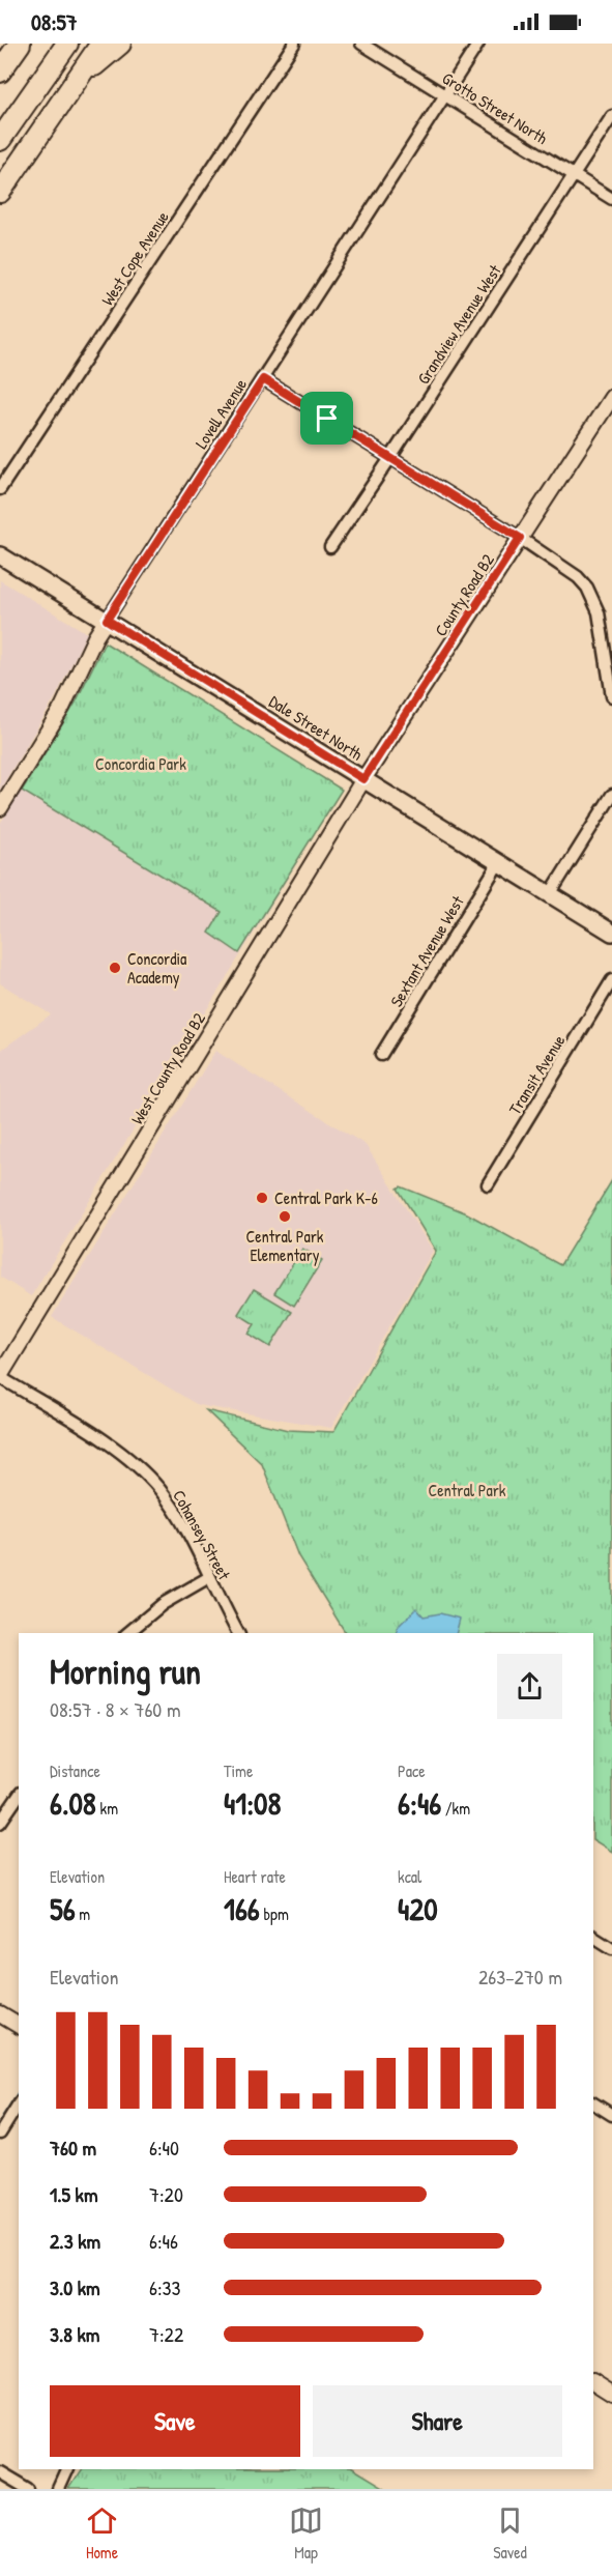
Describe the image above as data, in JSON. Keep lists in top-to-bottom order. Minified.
{"streets":{"main road":["Dale Street North"],"street":["Grotto Street North","West Cope Avenue","Grandview Avenue West","Lovell Avenue","County Road B2","Sextant Avenue West","West County Road B2","Transit Avenue","Cohansey Street"]},"crossings":[["Grotto Street North","Grandview Avenue West"],["Grotto Street North","Lovell Avenue"],["Lovell Avenue","Dale Street North"],["County Road B2","Dale Street North"],["County Road B2","West County Road B2"],["Dale Street North","Sextant Avenue West"],["Dale Street North","West County Road B2"],["West County Road B2","Cohansey Street"]],"parks":["Concordia Park","Central Park"],"places":["Concordia Academy","Central Park K-6","Central Park Elementary"],"page":{"status":"08:57","heading":["Morning run","08:57 · 8 × 760 m"],"stats":[["Distance","6.08 km"],["Time","41:08"],["Pace","6:46 /km"],["Elevation","56 m"],["Heart rate","166 bpm"],["kcal","420"]],"chart":["Elevation","263–270 m"],"list":[{"name":"760 m","note":"6:40"},{"name":"1.5 km","note":"7:20"},{"name":"2.3 km","note":"6:46"},{"name":"3.0 km","note":"6:33"},{"name":"3.8 km","note":"7:22"}],"buttons":["Save","Share"],"tabs":["Home","Map","Saved"]}}
